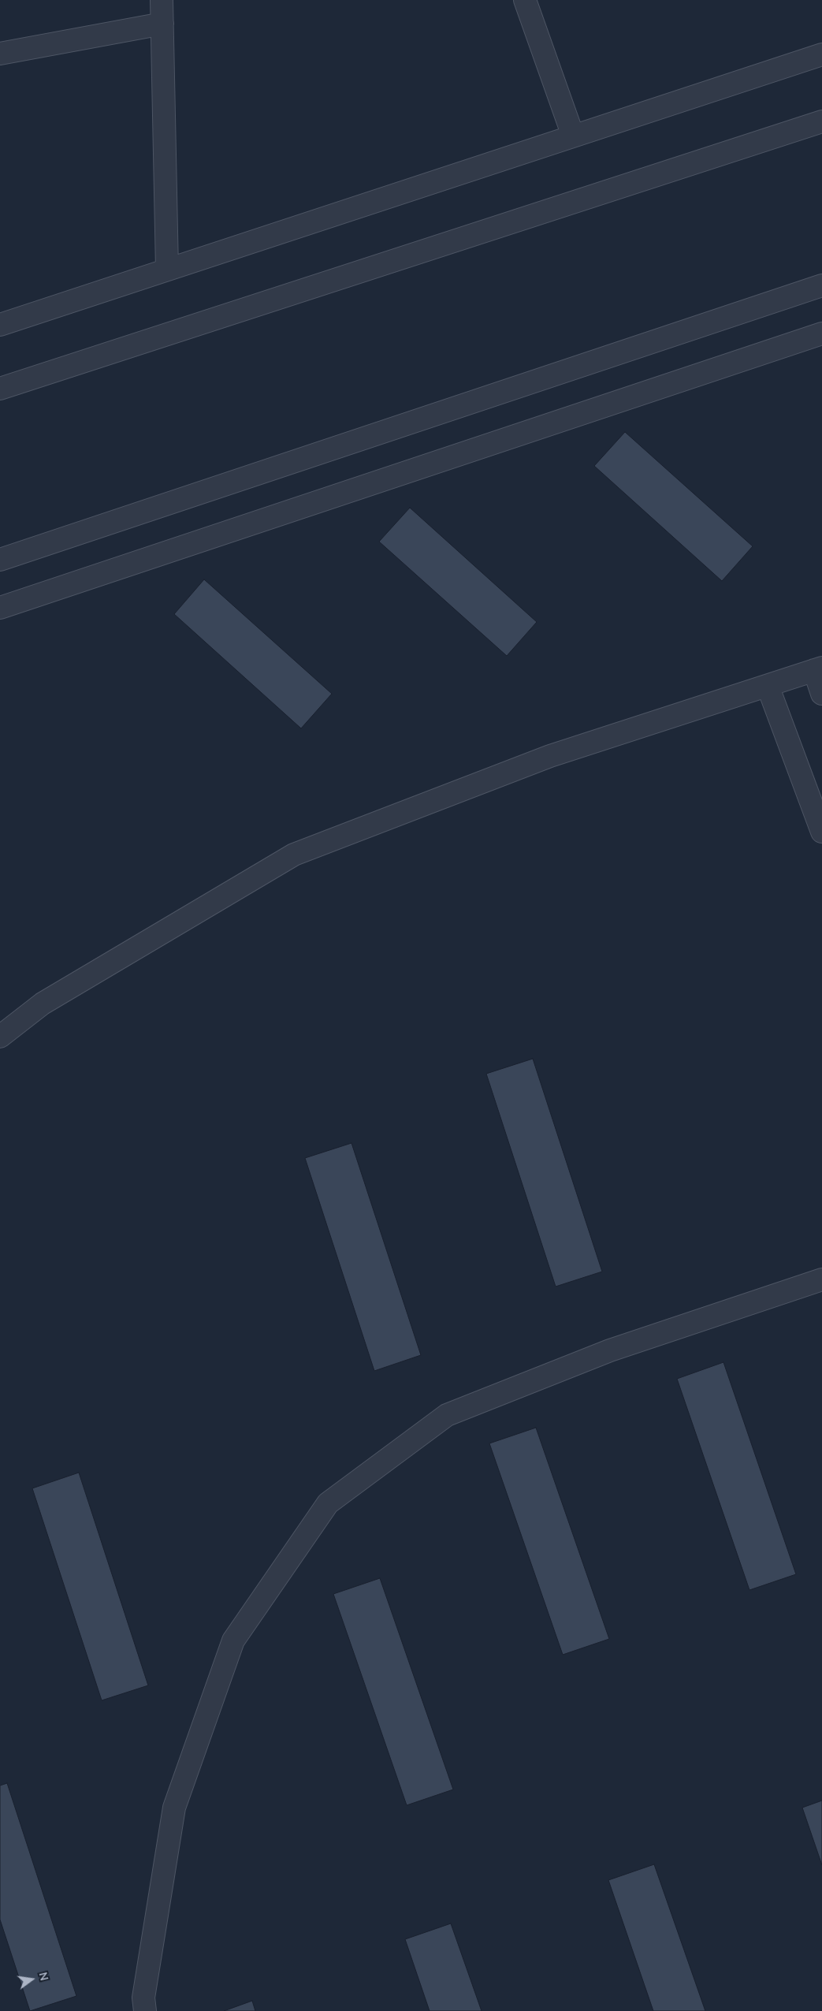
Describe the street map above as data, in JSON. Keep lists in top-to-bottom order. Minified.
{"north":"right"}
